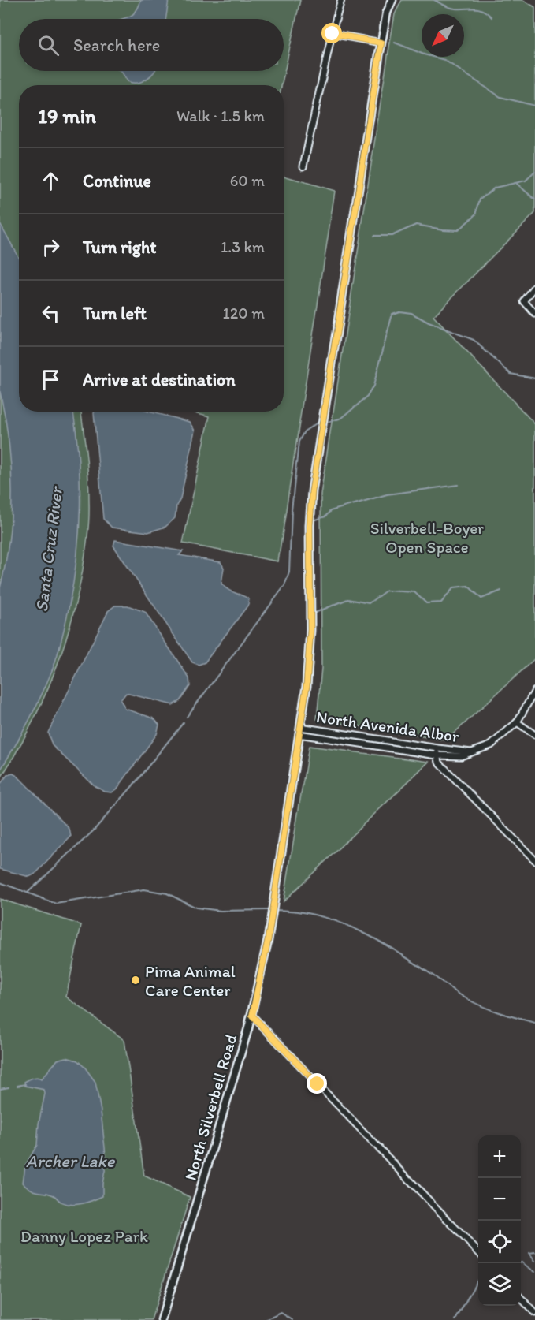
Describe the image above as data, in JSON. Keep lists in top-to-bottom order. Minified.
{"streets":{"main road":["North Silverbell Road"],"street":["North Avenida Albor"]},"crossings":[["North Avenida Albor","North Silverbell Road"]],"water":["Santa Cruz River","Archer Lake"],"parks":["Silverbell-Boyer Open Space","Danny Lopez Park"],"places":["Pima Animal Care Center"],"north":"bottom left","page":{"search":"Search here","heading":["19 min","Walk · 1.5 km"],"list":[["Continue","60 m"],["Turn right","1.3 km"],["Turn left","120 m"],"Arrive at destination"],"map_buttons":["+","−"]}}
